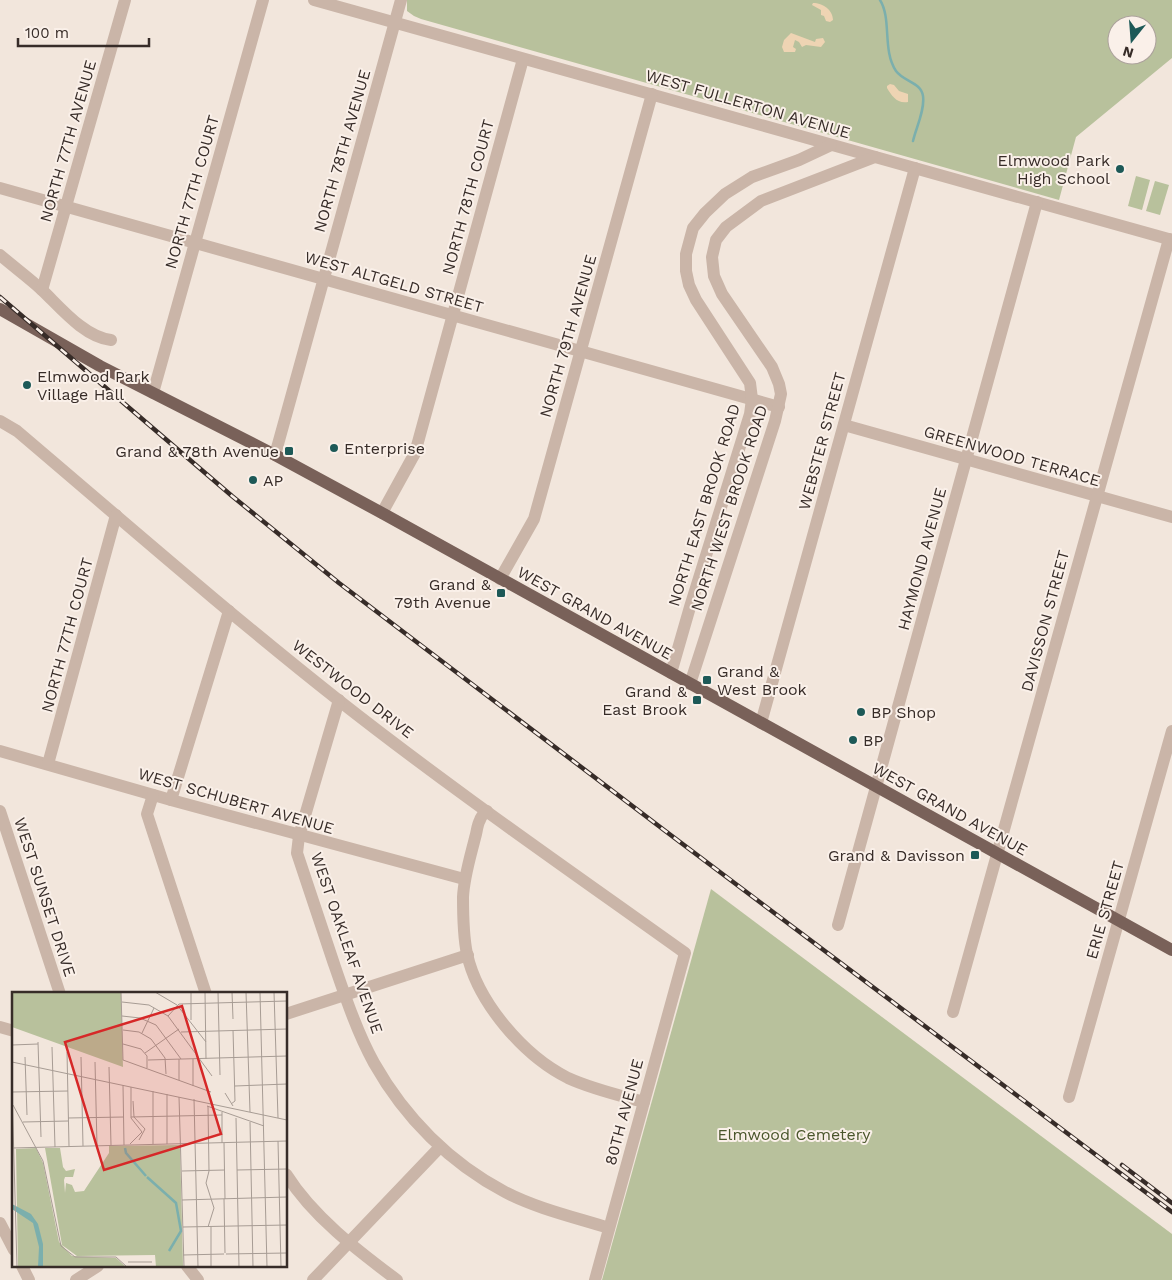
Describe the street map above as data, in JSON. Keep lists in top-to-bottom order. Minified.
{"streets":{"main road":["WEST GRAND AVENUE"],"street":["WEST FULLERTON AVENUE","NORTH 77TH AVENUE","NORTH 78TH AVENUE","NORTH 77TH COURT","NORTH 78TH COURT","WEST ALTGELD STREET","NORTH 79TH AVENUE","WEBSTER STREET","GREENWOOD TERRACE","NORTH EAST BROOK ROAD","NORTH WEST BROOK ROAD","HAYMOND AVENUE","DAVISSON STREET","WESTWOOD DRIVE","WEST SCHUBERT AVENUE","WEST SUNSET DRIVE","ERIE STREET","WEST OAKLEAF AVENUE","80TH AVENUE"]},"crossings":[["WEST FULLERTON AVENUE","NORTH 78TH AVENUE"],["WEST FULLERTON AVENUE","NORTH 78TH COURT"],["WEST FULLERTON AVENUE","NORTH 79TH AVENUE"],["WEST FULLERTON AVENUE","WEBSTER STREET"],["WEST FULLERTON AVENUE","NORTH EAST BROOK ROAD"],["WEST FULLERTON AVENUE","NORTH WEST BROOK ROAD"],["WEST FULLERTON AVENUE","HAYMOND AVENUE"],["WEST FULLERTON AVENUE","DAVISSON STREET"],["NORTH 77TH AVENUE","WEST ALTGELD STREET"],["NORTH 78TH AVENUE","WEST ALTGELD STREET"],["NORTH 78TH AVENUE","WEST GRAND AVENUE"],["NORTH 77TH COURT","WEST ALTGELD STREET"],["NORTH 77TH COURT","WEST GRAND AVENUE"],["NORTH 77TH COURT","WESTWOOD DRIVE"],["NORTH 77TH COURT","WEST SCHUBERT AVENUE"],["NORTH 78TH COURT","WEST ALTGELD STREET"],["NORTH 78TH COURT","WEST GRAND AVENUE"],["WEST ALTGELD STREET","NORTH 79TH AVENUE"],["WEST ALTGELD STREET","NORTH EAST BROOK ROAD"],["WEST ALTGELD STREET","NORTH WEST BROOK ROAD"],["NORTH 79TH AVENUE","WEST GRAND AVENUE"],["WEBSTER STREET","GREENWOOD TERRACE"],["WEBSTER STREET","WEST GRAND AVENUE"],["GREENWOOD TERRACE","HAYMOND AVENUE"],["GREENWOOD TERRACE","DAVISSON STREET"],["NORTH EAST BROOK ROAD","WEST GRAND AVENUE"],["NORTH WEST BROOK ROAD","WEST GRAND AVENUE"],["HAYMOND AVENUE","WEST GRAND AVENUE"],["WEST GRAND AVENUE","DAVISSON STREET"],["WEST GRAND AVENUE","ERIE STREET"],["WESTWOOD DRIVE","80TH AVENUE"],["WEST SCHUBERT AVENUE","WEST OAKLEAF AVENUE"],["WEST OAKLEAF AVENUE","80TH AVENUE"]],"parks":["Elmwood Cemetery"],"places":{"other":["Elmwood Park High School","Elmwood Park Village Hall","Enterprise","AP","BP Shop","BP"],"transit":["Grand & 78th Avenue","Grand & 79th Avenue","Grand & West Brook","Grand & East Brook","Grand & Davisson"]},"scale_bar":"100 m","north":"bottom"}
